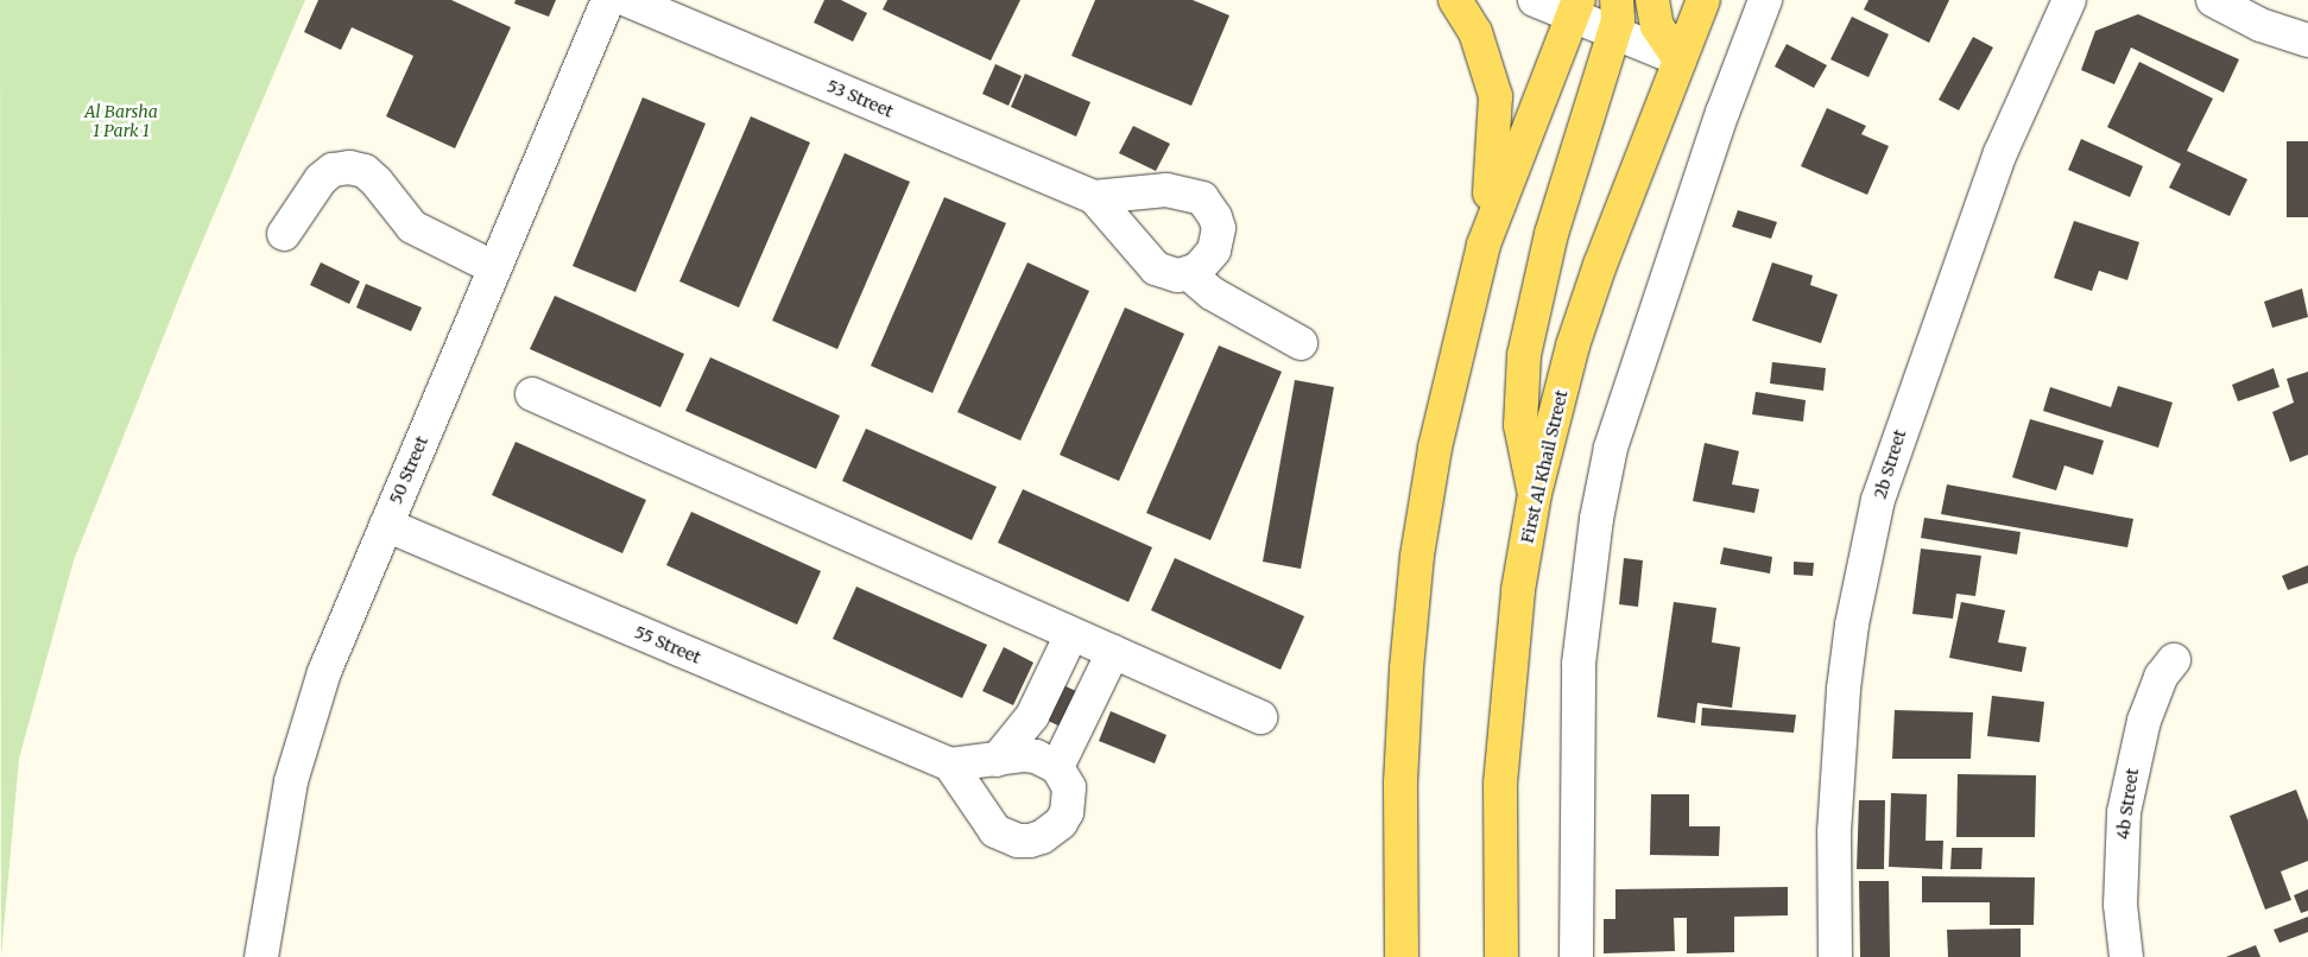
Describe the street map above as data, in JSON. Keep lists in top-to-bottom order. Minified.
{"streets":{"main road":["First Al Khail Street"],"street":["53 Street","2b Street","50 Street","55 Street","4b Street"]},"crossings":[["50 Street","55 Street"]],"parks":["Al Barsha 1 Park 1"]}
